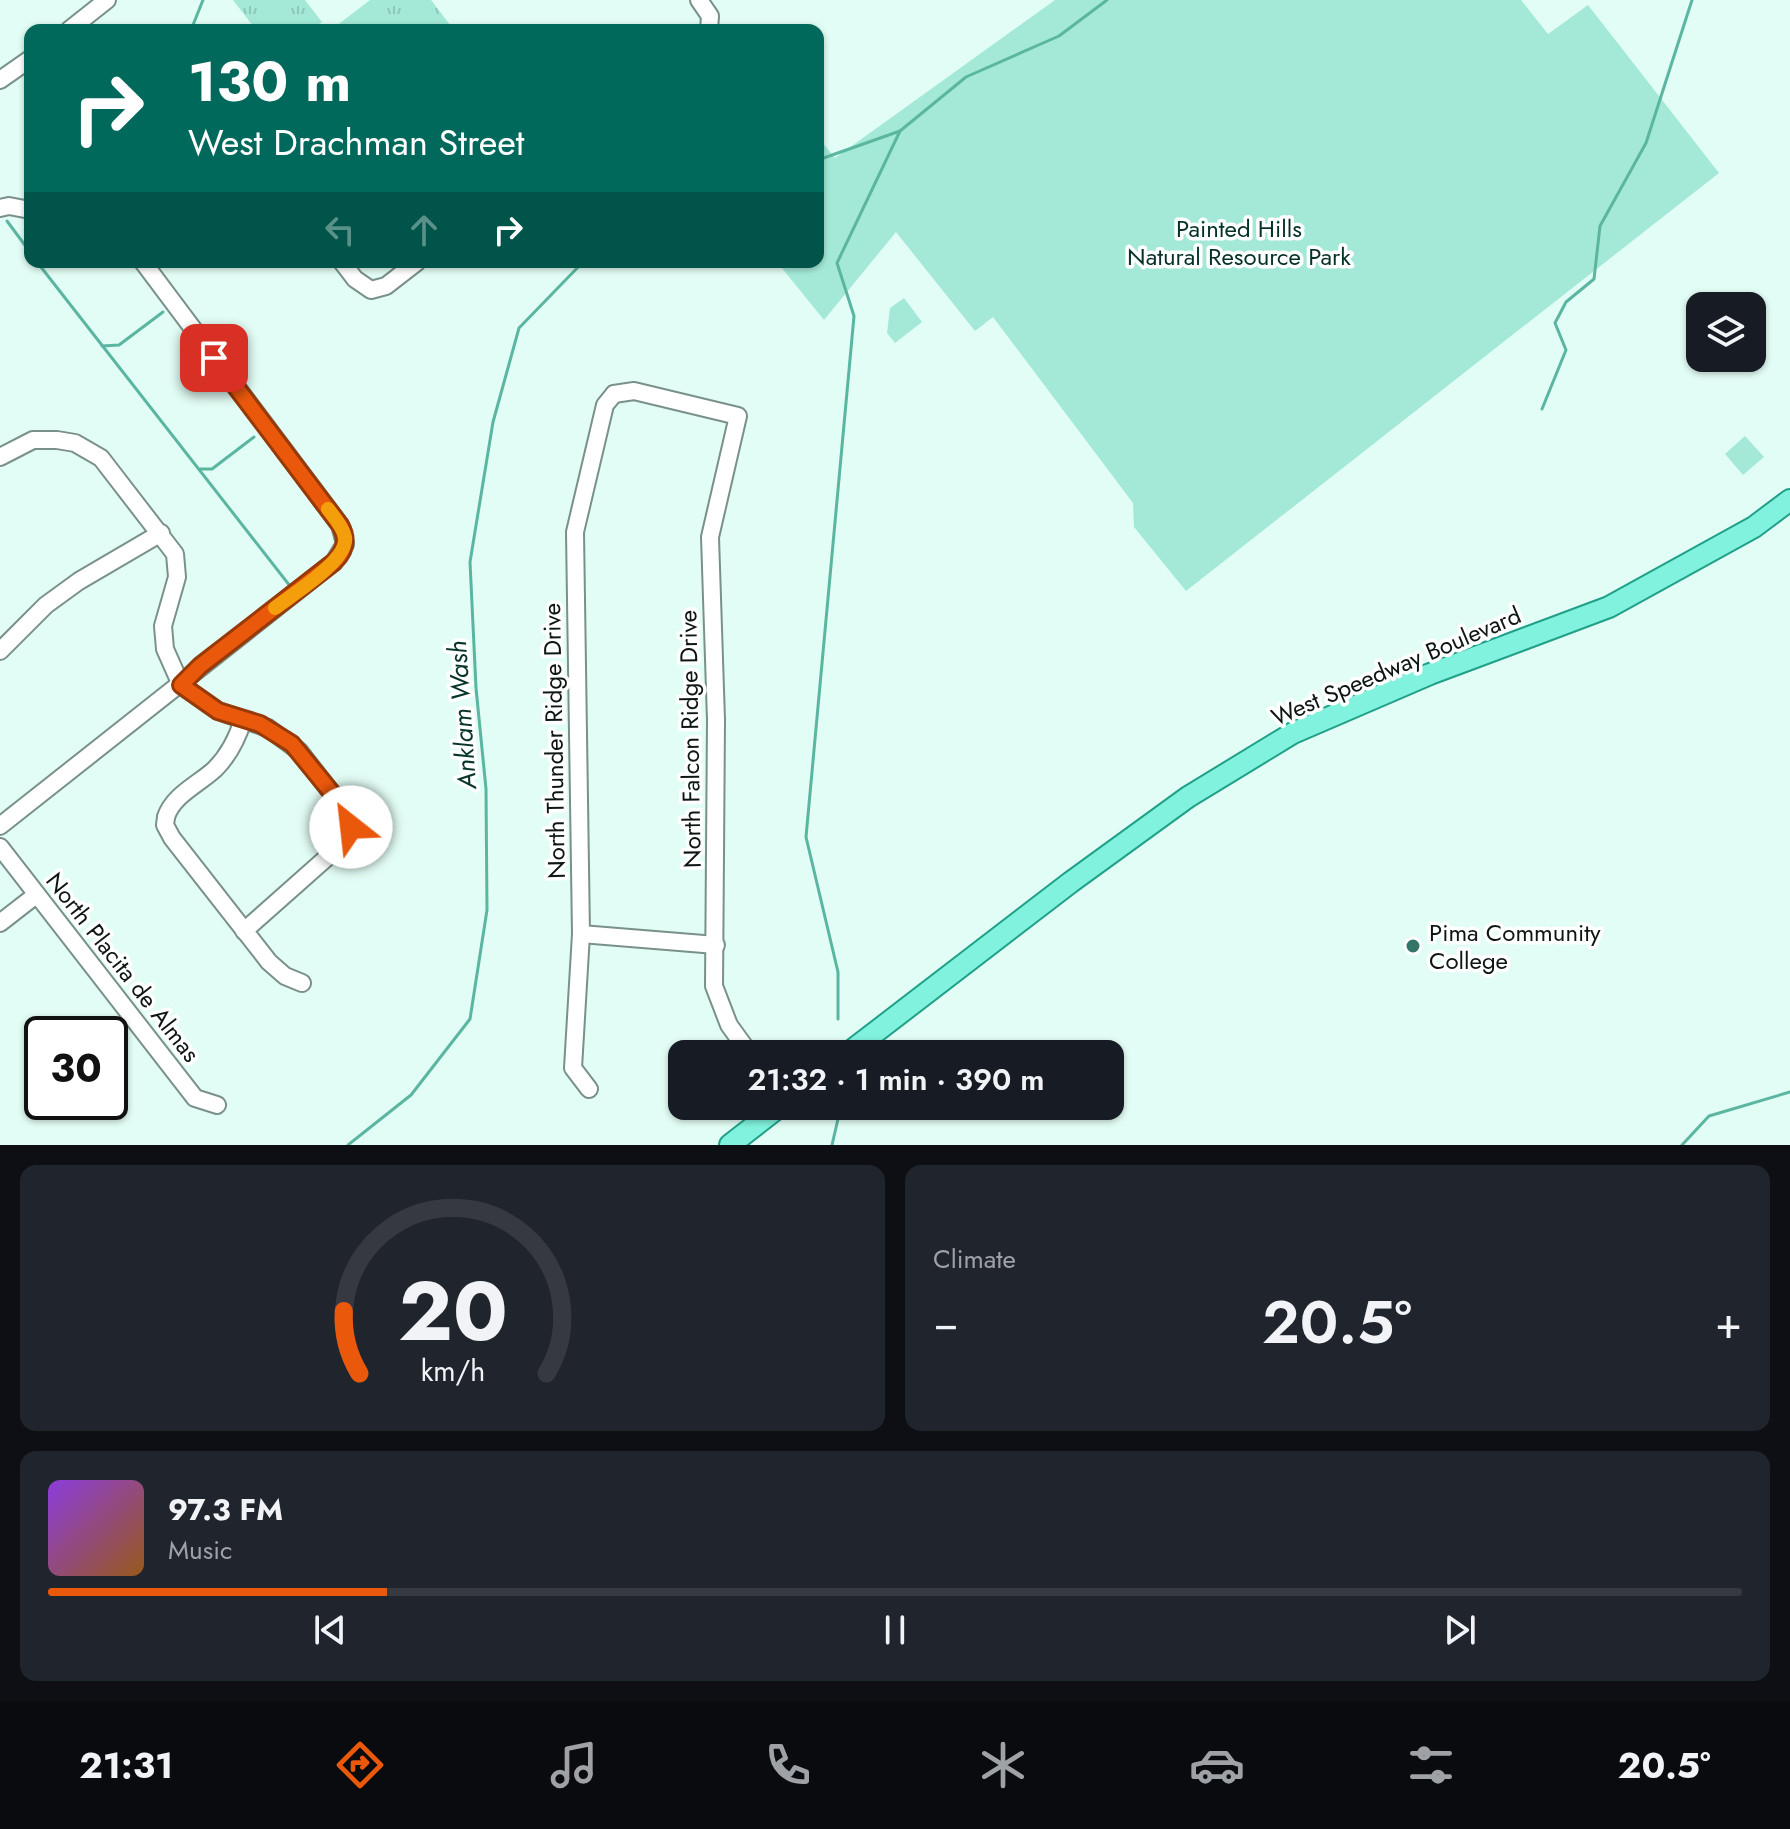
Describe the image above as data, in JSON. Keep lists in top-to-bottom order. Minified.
{"streets":{"main road":["West Speedway Boulevard"],"street":["North Falcon Ridge Drive","North Thunder Ridge Drive","North Placita de Almas"]},"crossings":[["North Falcon Ridge Drive","North Thunder Ridge Drive"]],"water":["Anklam Wash"],"parks":["Painted Hills Natural Resource Park"],"places":["Pima Community College"],"page":{"turn":["130 m","West Drachman Street"],"limit":"30","trip":"21:32 · 1 min · 390 m","tile":"Climate","heat":["−","20.5°","+"],"song":["97.3 FM","Music"],"tabs":["21:31","20.5°"],"gauge":["20","km/h"]}}
